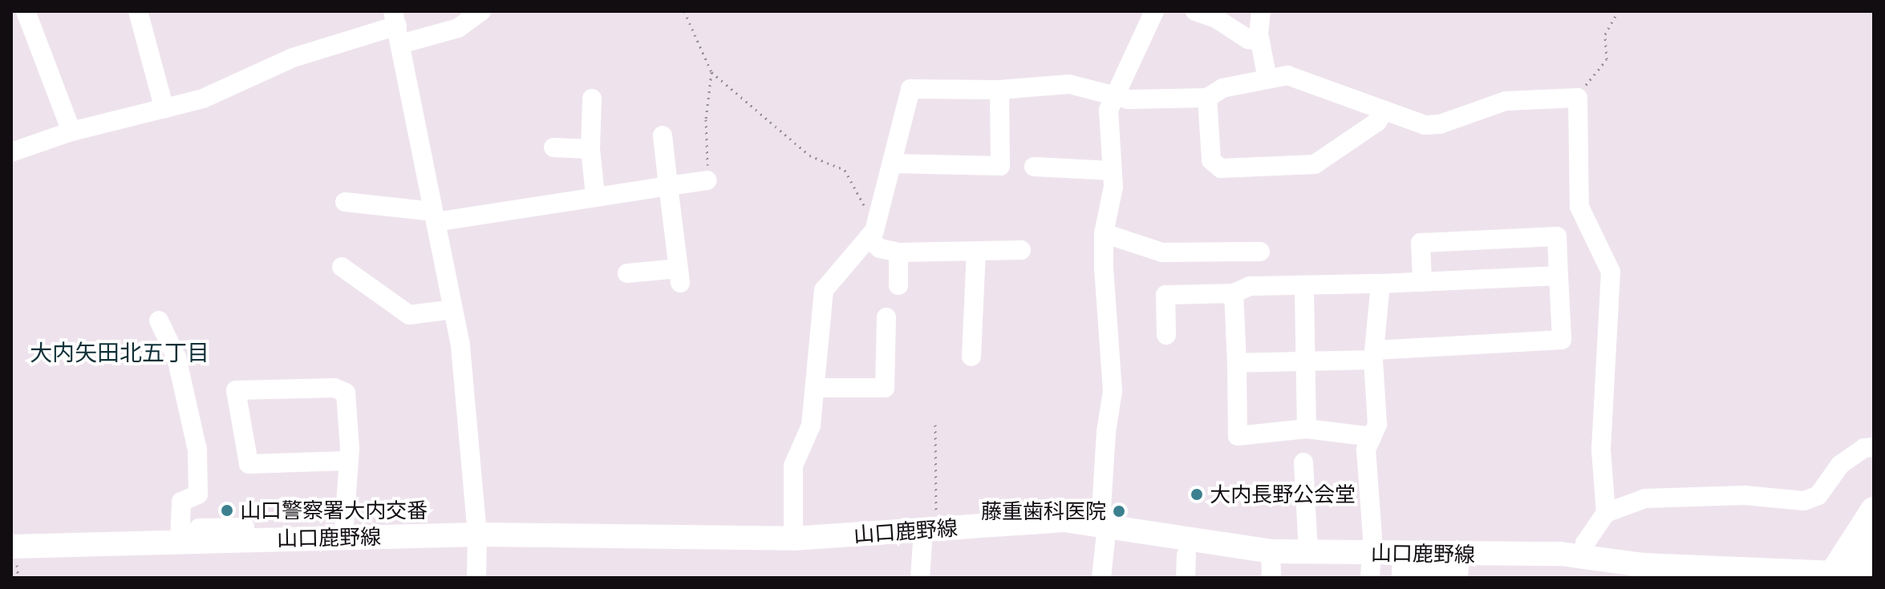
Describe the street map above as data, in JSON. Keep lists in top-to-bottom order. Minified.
{"streets":{"main road":["山口鹿野線"]},"districts":["大内矢田北五丁目"],"places":["大内長野公会堂","山口警察署大内交番","藤重歯科医院"]}
